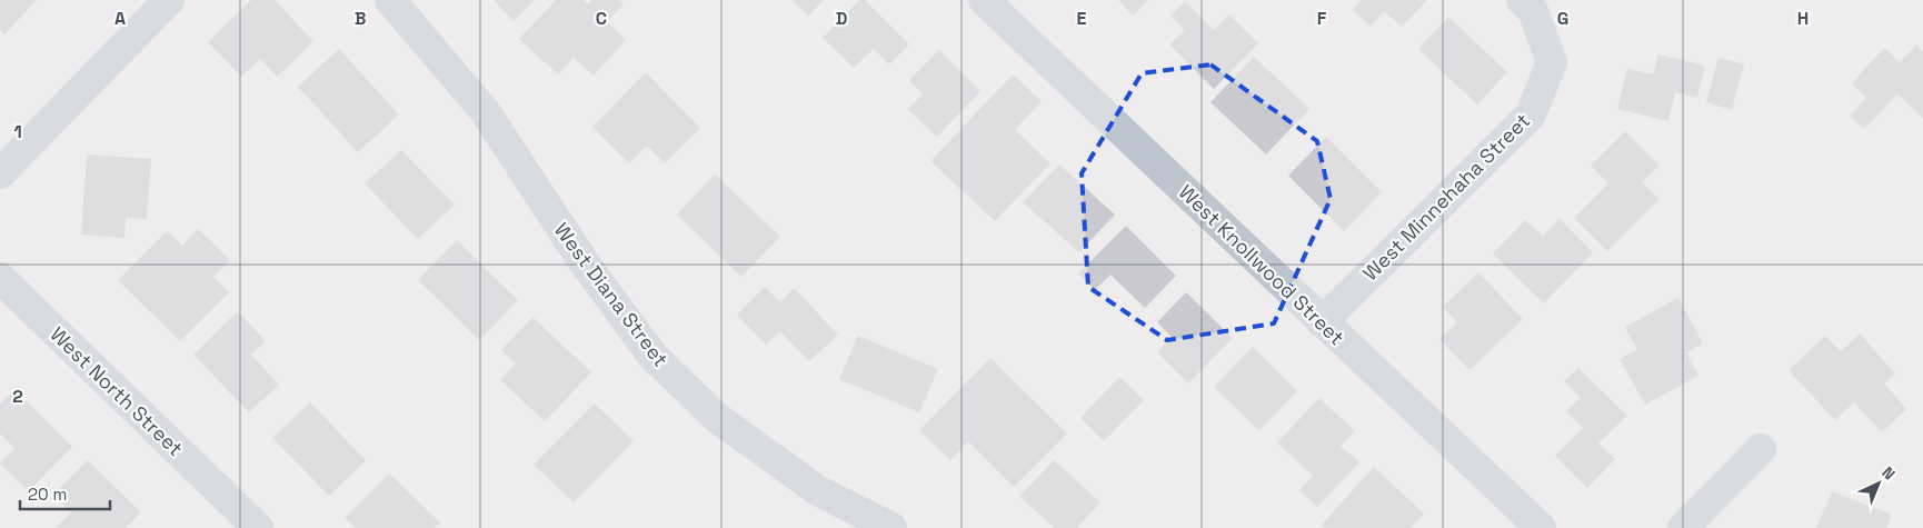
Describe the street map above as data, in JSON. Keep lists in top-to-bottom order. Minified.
{"streets":{"street":["West Minnehaha Street","West Knollwood Street","West Diana Street","West North Street"]},"crossings":[["West Minnehaha Street","West Knollwood Street"]],"scale_bar":"20 m","north":"top right","grid":{"columns":["A","B","C","D","E","F","G","H"],"rows":["1","2"]}}
